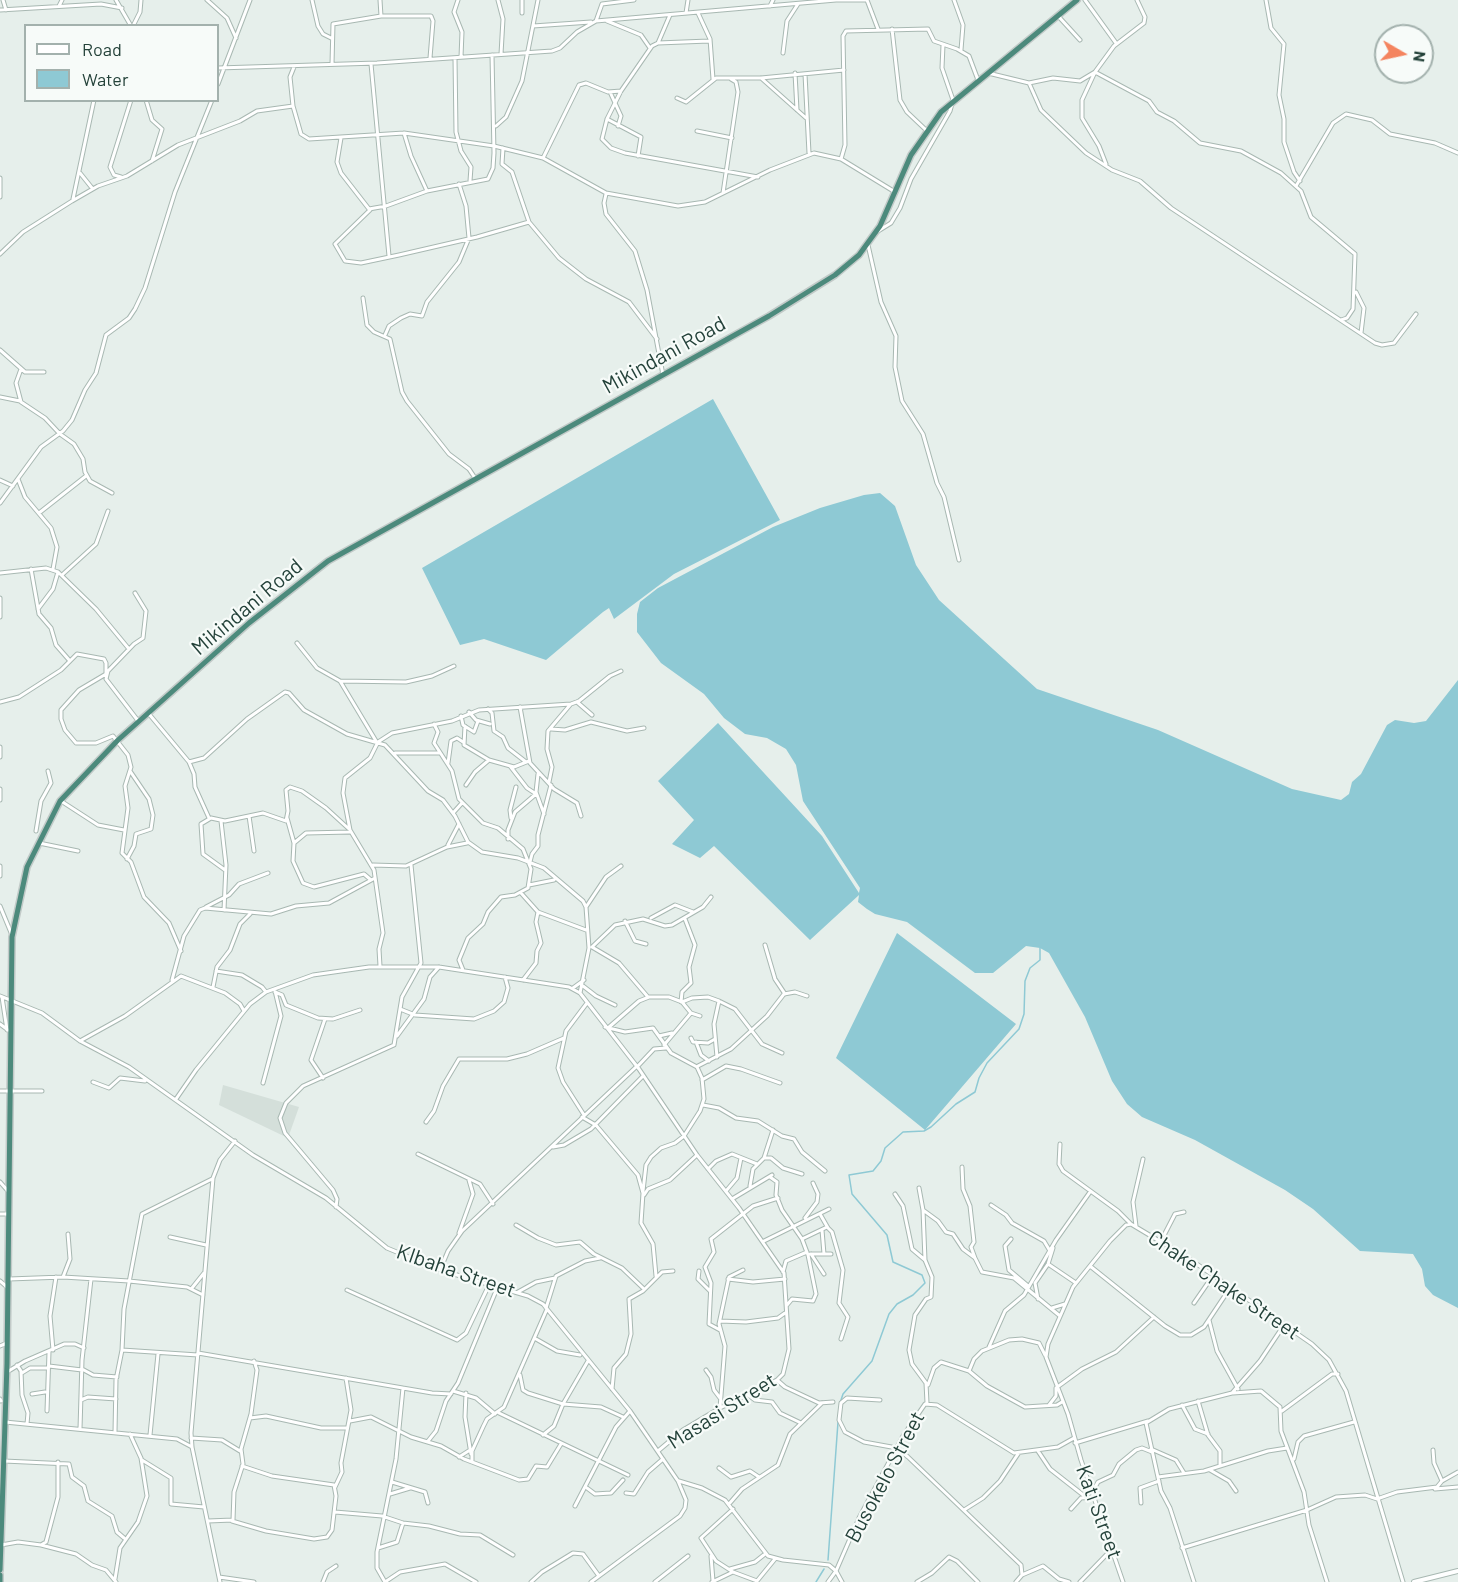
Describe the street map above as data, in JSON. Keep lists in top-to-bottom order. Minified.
{"streets":{"highway":["Mikindani Road"],"street":["KIbaha Street","Chake Chake Street","Masasi Street","Busokelo Street","Kati Street"]},"crossings":[["Mikindani Road","KIbaha Street"],["KIbaha Street","Masasi Street"]],"legend":["Road","Water"],"north":"right"}
